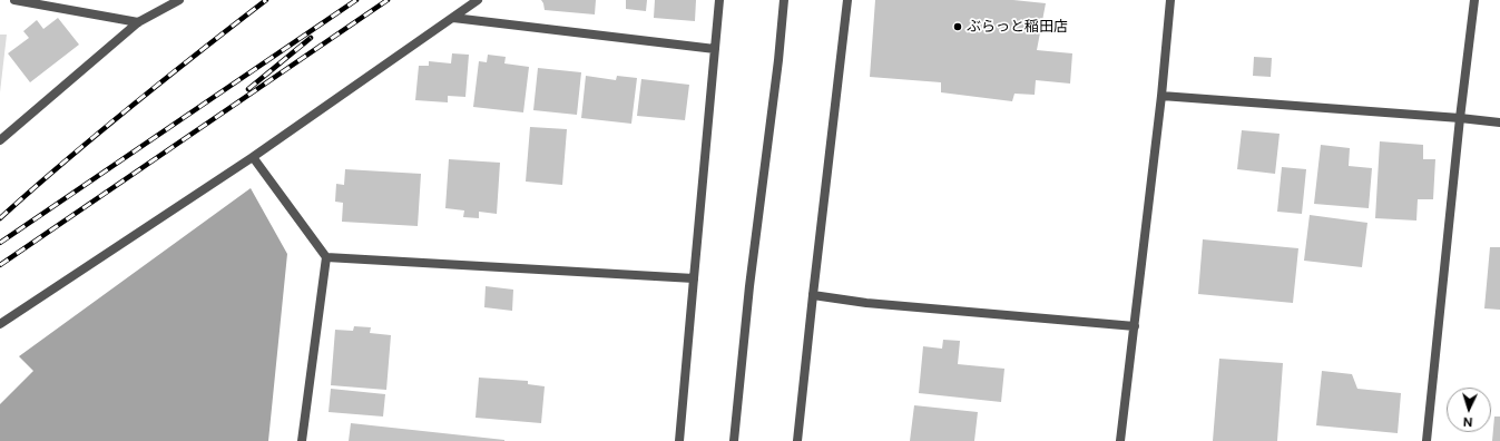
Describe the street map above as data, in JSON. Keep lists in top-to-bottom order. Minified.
{"places":["ぶらっと稲田店"],"north":"bottom"}
